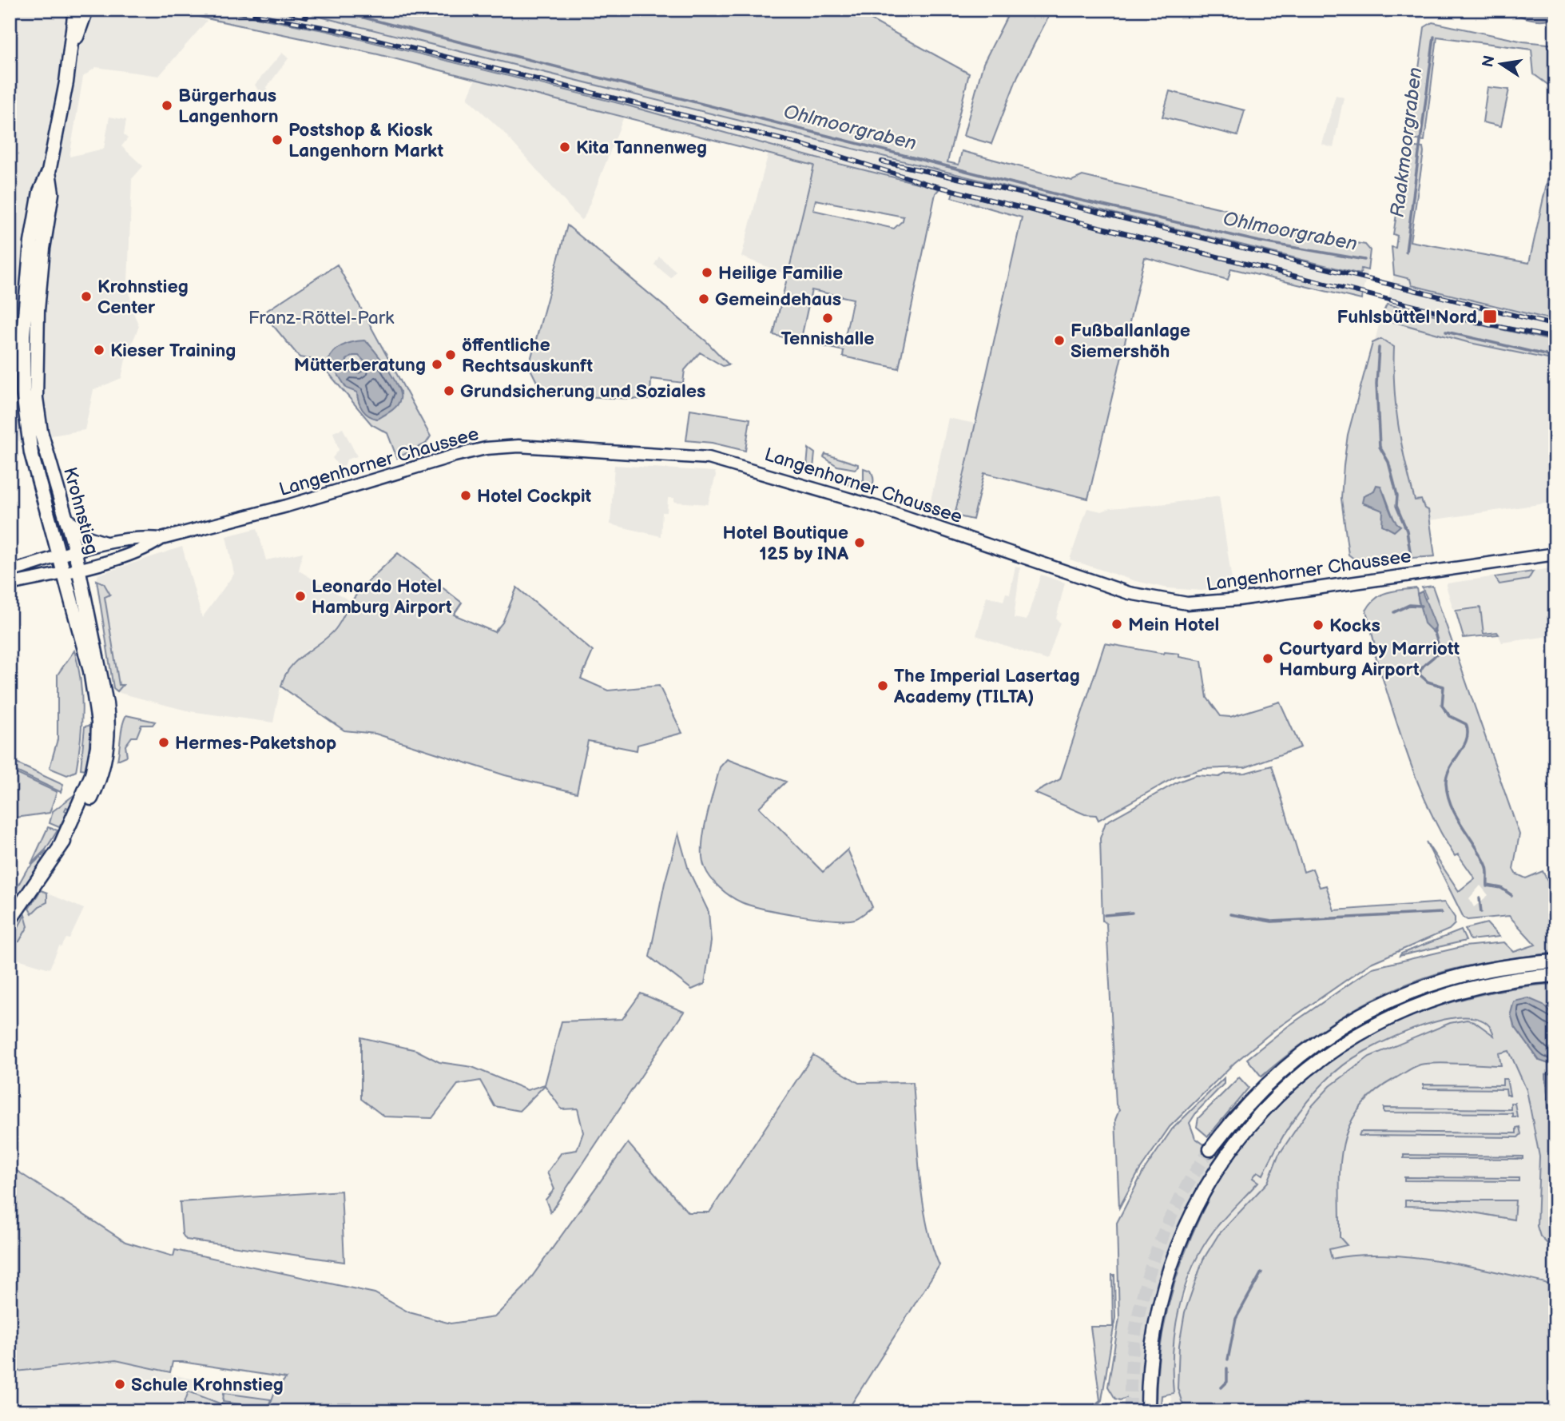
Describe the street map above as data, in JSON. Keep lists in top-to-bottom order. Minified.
{"streets":{"main road":["Langenhorner Chaussee","Krohnstieg"]},"crossings":[["Langenhorner Chaussee","Krohnstieg"]],"water":["Ohlmoorgraben","Raakmoorgraben"],"parks":["Franz-Röttel-Park"],"places":{"other":["Bürgerhaus Langenhorn","Postshop & Kiosk Langenhorn Markt","Kita Tannenweg","Heilige Familie","Krohnstieg Center","Gemeindehaus","Tennishalle","Fußballanlage Siemershöh","Kieser Training","öffentliche Rechtsauskunft","Mütterberatung","Grundsicherung und Soziales","Hotel Cockpit","Hotel Boutique 125 by INA","Leonardo Hotel Hamburg Airport","Mein Hotel","Kocks","Courtyard by Marriott Hamburg Airport","The Imperial Lasertag Academy (TILTA)","Hermes-Paketshop","Schule Krohnstieg"],"transit":["Fuhlsbüttel Nord"]},"north":"left"}
